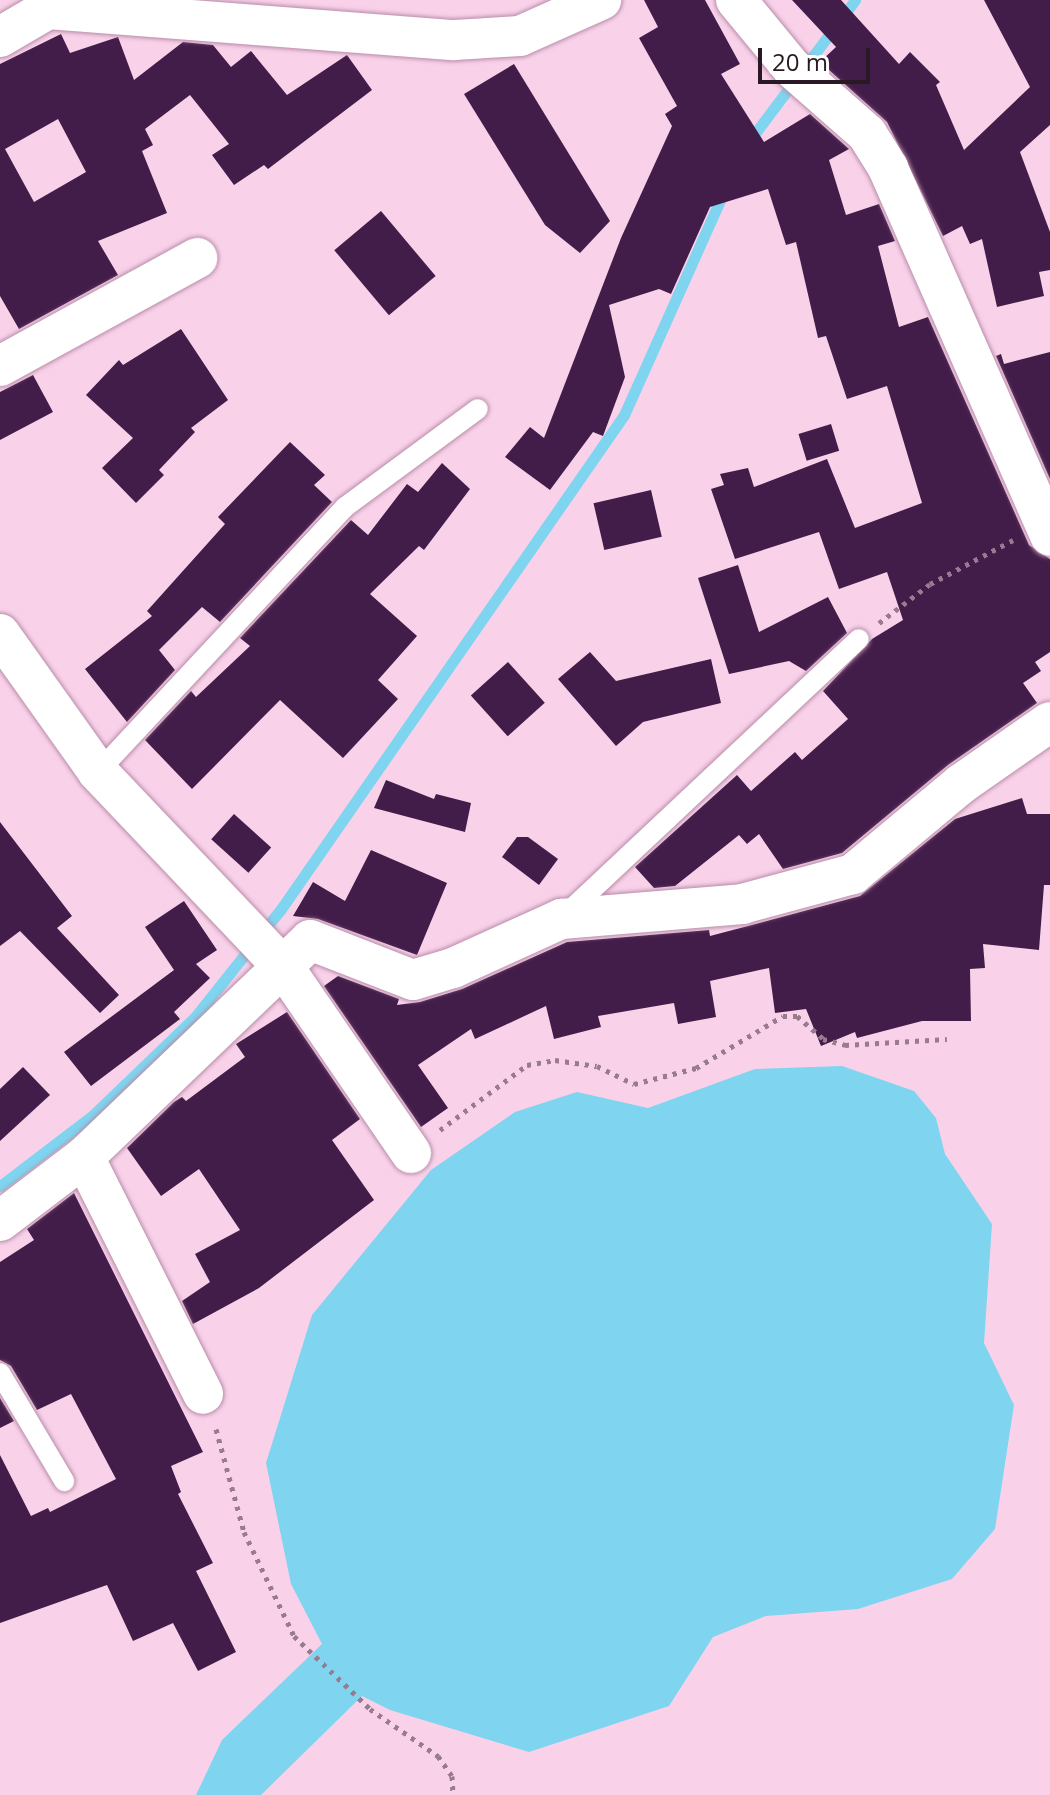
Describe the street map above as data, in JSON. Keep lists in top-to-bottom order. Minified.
{"scale_bar":"20 m"}
